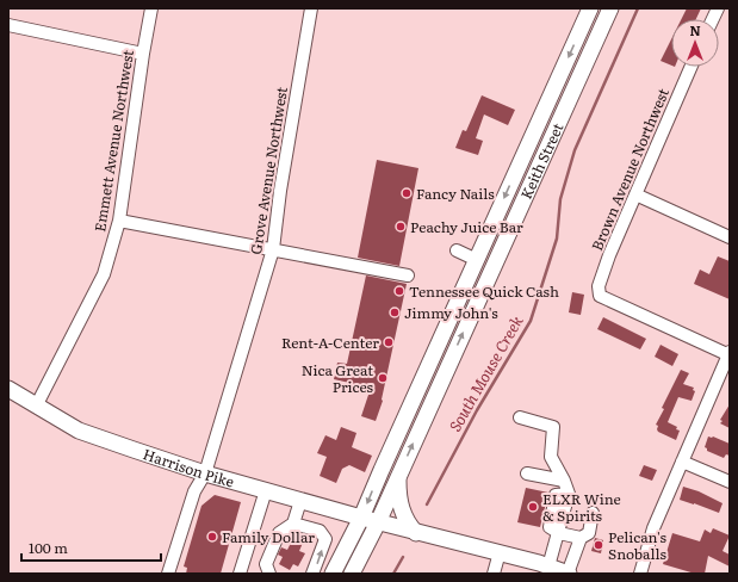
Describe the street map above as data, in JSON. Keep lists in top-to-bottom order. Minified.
{"streets":{"main road":["Keith Street","Harrison Pike"],"street":["Emmett Avenue Northwest","Brown Avenue Northwest","Grove Avenue Northwest"]},"crossings":[["Emmett Avenue Northwest","Harrison Pike"],["Keith Street","Harrison Pike"],["Grove Avenue Northwest","Harrison Pike"]],"water":["South Mouse Creek"],"places":["Fancy Nails","Peachy Juice Bar","Tennessee Quick Cash","Jimmy John's","Rent-A-Center","Nica Great Prices","ELXR Wine & Spirits","Family Dollar","Pelican's Snoballs"],"scale_bar":"100 m","north":"top"}
